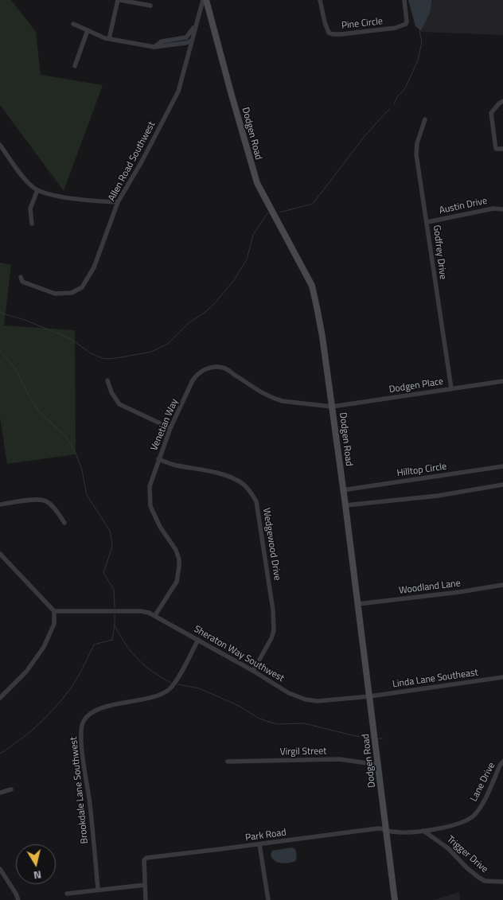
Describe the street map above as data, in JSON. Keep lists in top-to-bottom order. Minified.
{"streets":{"street":["Pine Circle","Dodgen Road","Allen Road Southwest","Austin Drive","Godfrey Drive","Dodgen Place","Venetian Way","Hilltop Circle","Wedgewood Drive","Woodland Lane","Sheraton Way Southwest","Linda Lane Southeast","Virgil Street","Lane Drive","Brookdale Lane Southwest","Park Road","Trigger Drive"]},"crossings":[["Dodgen Road","Dodgen Place"],["Dodgen Road","Venetian Way"],["Dodgen Road","Hilltop Circle"],["Dodgen Road","Woodland Lane"],["Dodgen Road","Sheraton Way Southwest"],["Dodgen Road","Linda Lane Southeast"],["Dodgen Road","Virgil Street"],["Dodgen Road","Lane Drive"],["Dodgen Road","Park Road"],["Austin Drive","Godfrey Drive"],["Godfrey Drive","Dodgen Place"],["Dodgen Place","Venetian Way"],["Venetian Way","Wedgewood Drive"],["Venetian Way","Sheraton Way Southwest"],["Wedgewood Drive","Sheraton Way Southwest"],["Sheraton Way Southwest","Linda Lane Southeast"],["Sheraton Way Southwest","Brookdale Lane Southwest"],["Lane Drive","Park Road"],["Lane Drive","Trigger Drive"]],"north":"bottom"}
